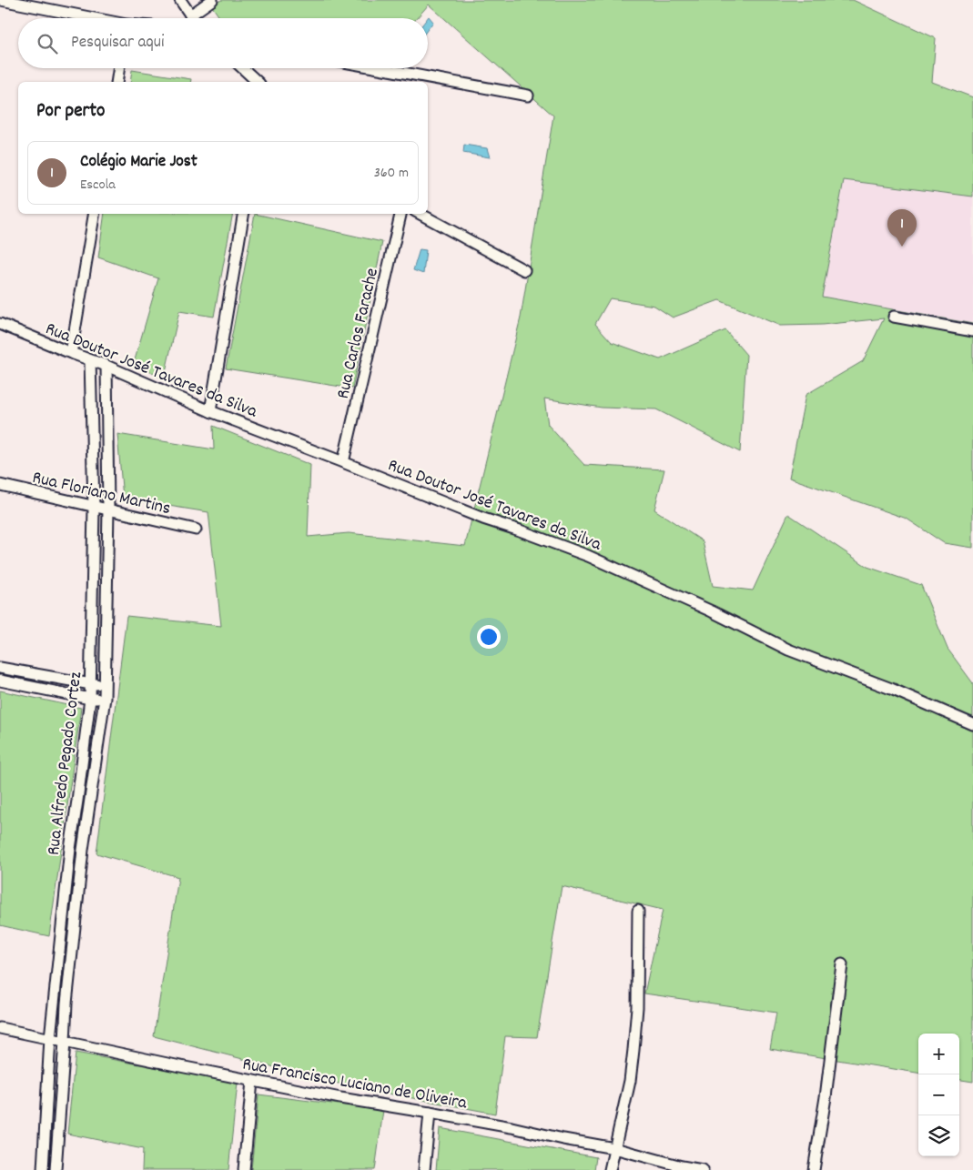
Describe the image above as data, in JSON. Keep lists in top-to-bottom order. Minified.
{"streets":{"street":["Rua Carlos Farache","Rua Doutor José Tavares da Silva","Rua Floriano Martins","Rua Alfredo Pegado Cortez","Rua Francisco Luciano de Oliveira"]},"crossings":[["Rua Carlos Farache","Rua Doutor José Tavares da Silva"],["Rua Doutor José Tavares da Silva","Rua Alfredo Pegado Cortez"],["Rua Floriano Martins","Rua Alfredo Pegado Cortez"],["Rua Alfredo Pegado Cortez","Rua Francisco Luciano de Oliveira"]],"page":{"search":"Pesquisar aqui","heading":"Por perto","list":[{"mark":"1","name":"Colégio Marie Jost","note":"Escola","value":"360 m"}],"pins":"1","map_buttons":["+","−"]}}
